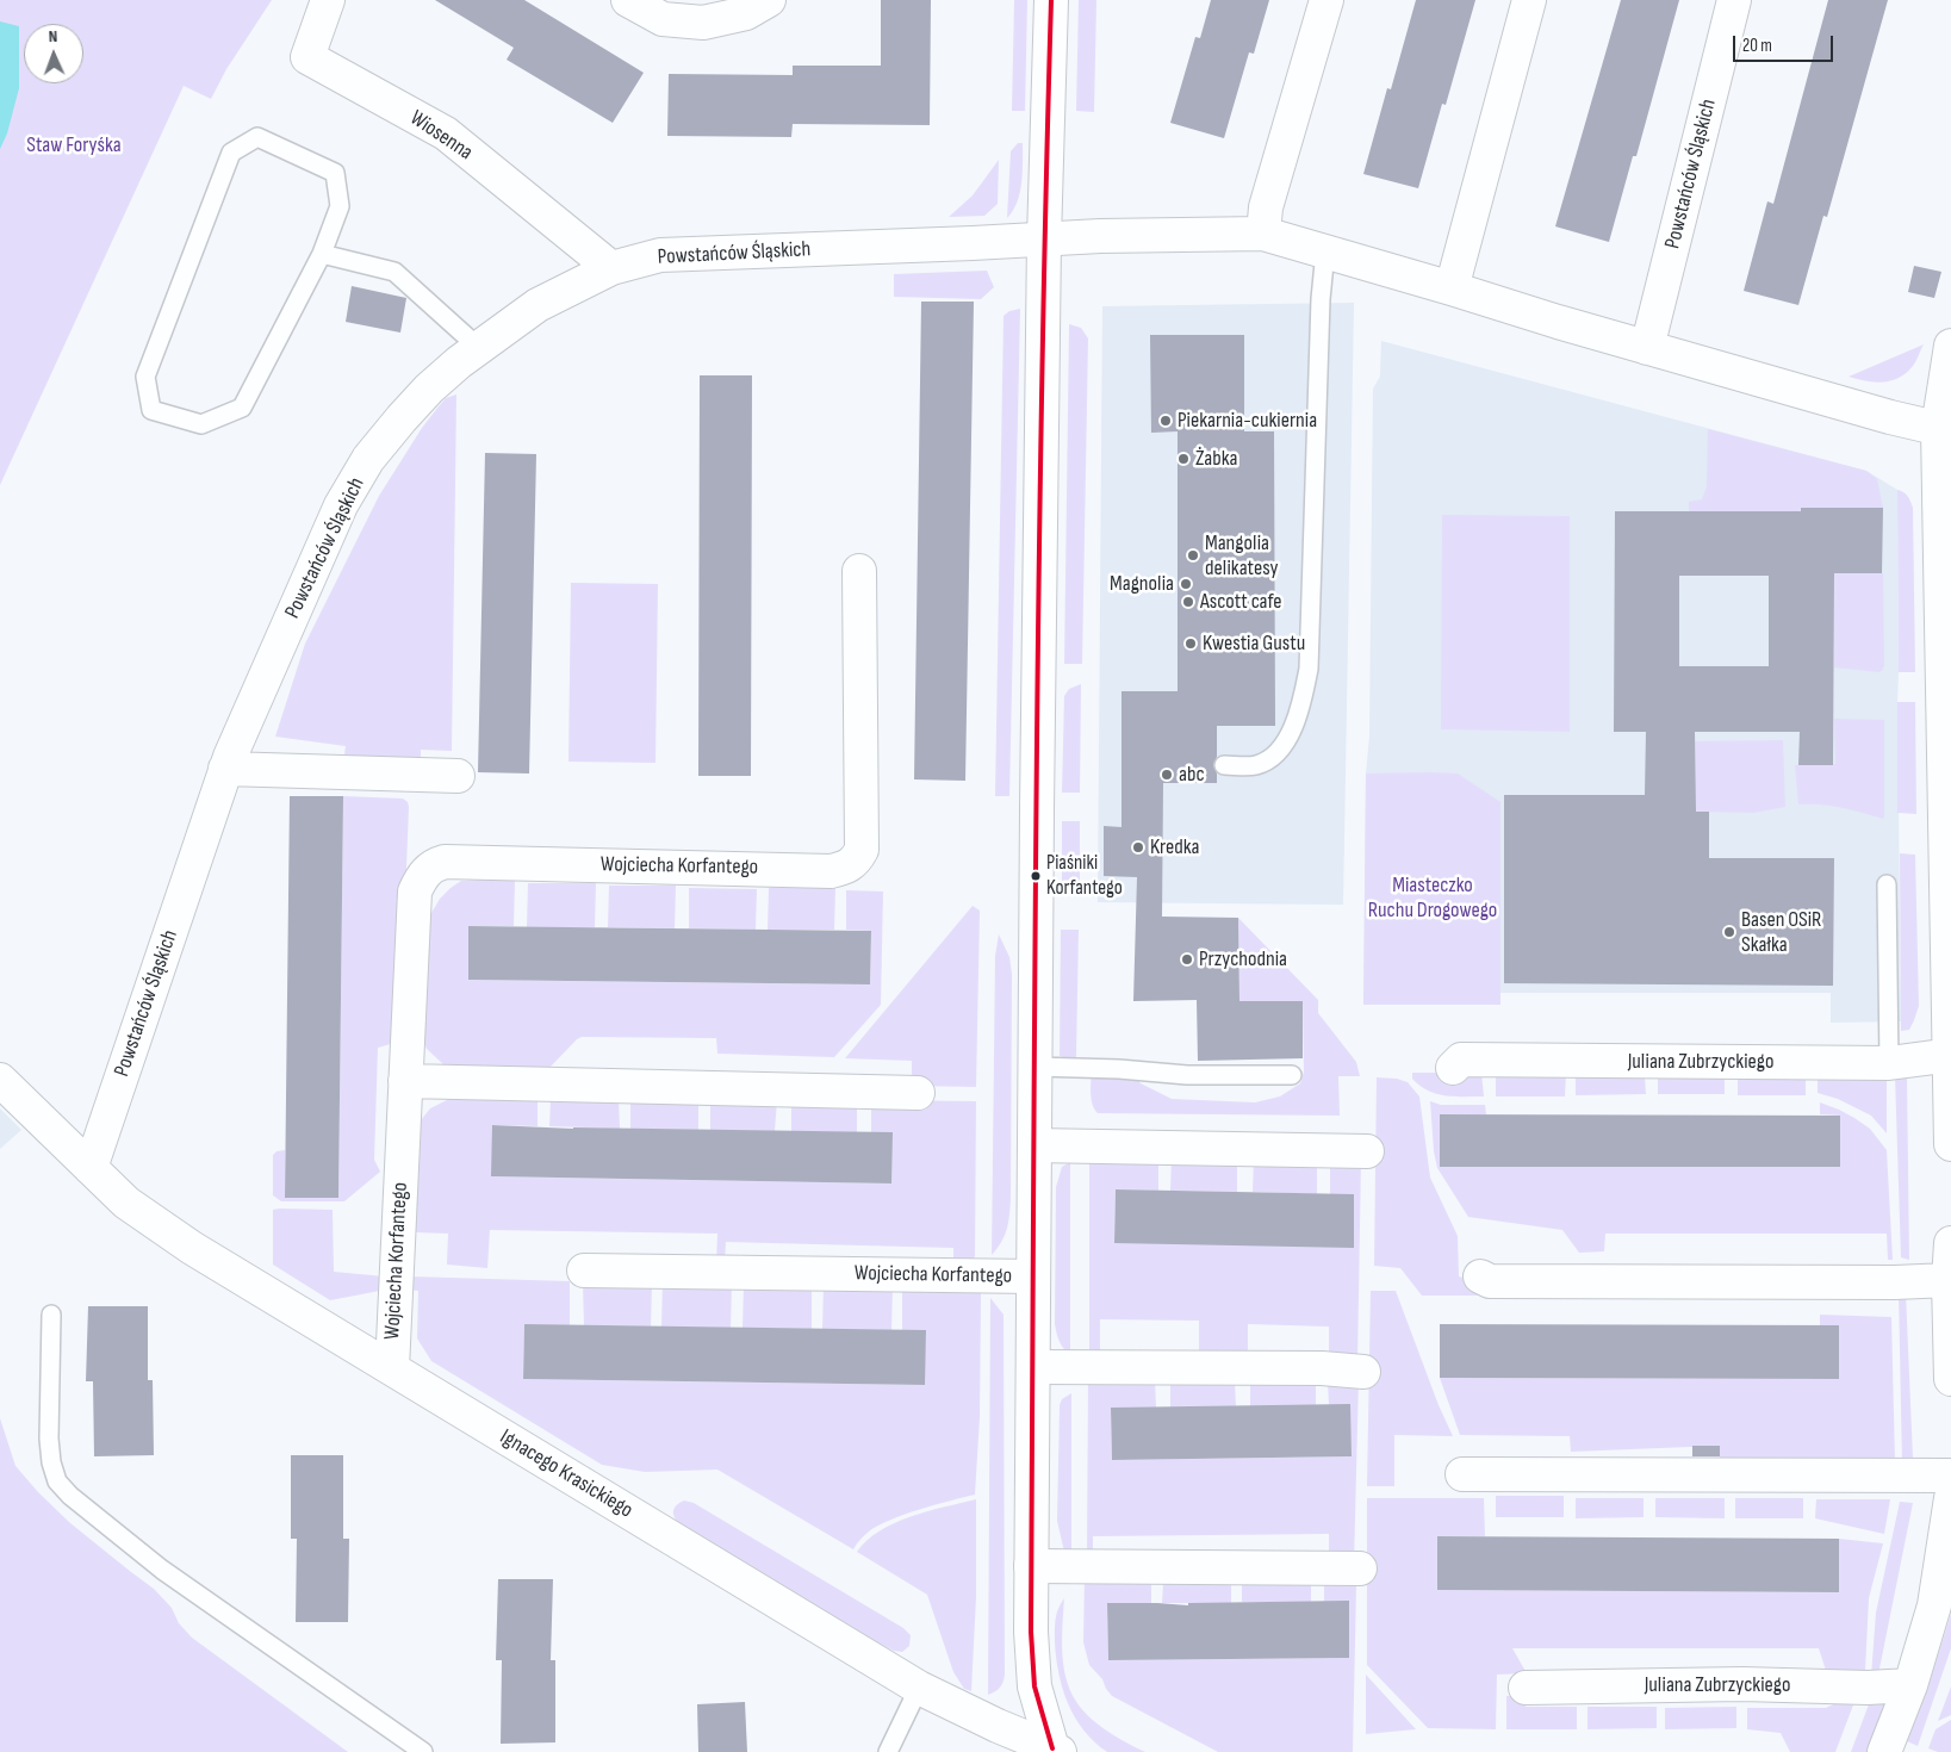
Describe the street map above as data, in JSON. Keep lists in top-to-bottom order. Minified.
{"streets":{"street":["Wiosenna","Powstańców Śląskich","Wojciecha Korfantego","Juliana Zubrzyckiego","Ignacego Krasickiego"]},"crossings":[["Wiosenna","Powstańców Śląskich"],["Powstańców Śląskich","Wojciecha Korfantego"],["Powstańców Śląskich","Ignacego Krasickiego"],["Wojciecha Korfantego","Ignacego Krasickiego"]],"parks":["Staw Foryśka","Miasteczko Ruchu Drogowego"],"places":["Piekarnia-cukiernia","Żabka","Mangolia delikatesy","Magnolia","Ascott cafe","Kwestia Gustu","abc","Kredka","Piaśniki Korfantego","Basen OSiR Skałka","Przychodnia"],"scale_bar":"20 m","north":"top"}
